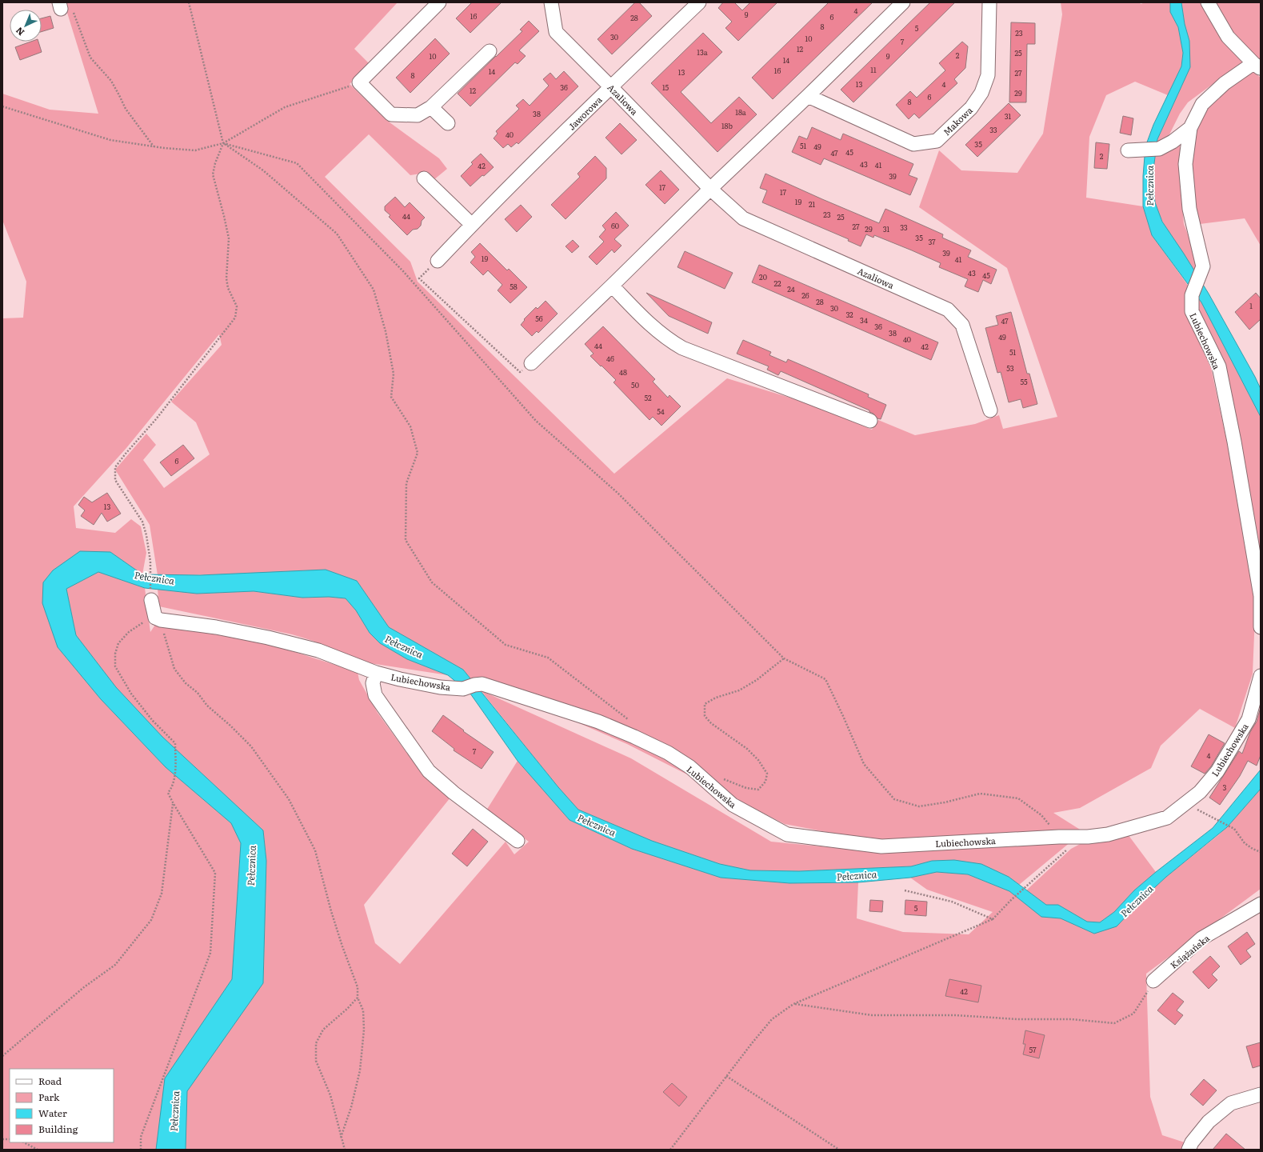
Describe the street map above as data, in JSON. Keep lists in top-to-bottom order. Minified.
{"streets":{"street":["Azaliowa","Jaworowa","Makowa","Lubiechowska","Książańska"]},"crossings":[["Azaliowa","Jaworowa"]],"water":["Pełcznica"],"house_numbers":["4","9","16","6","28","8","5","23","30","10","7","12","13a","25","2","10","9","14","11","16","14","13","27","8","13","4","36","15","12","29","6","8","18a","38","31","18b","33","40","35","51","49","45","47","2","43","41","42","39","17","17","19","21","23","44","25","60","27","33","29","31","35","37","39","19","41","43","45","20","22","58","24","26","28","1","30","32","56","34","47","36","38","49","40","44","42","51","46","53","48","55","50","52","54","6","13","7","4","3","5","42","57"],"legend":["Road","Park","Water","Building"],"north":"bottom left"}
